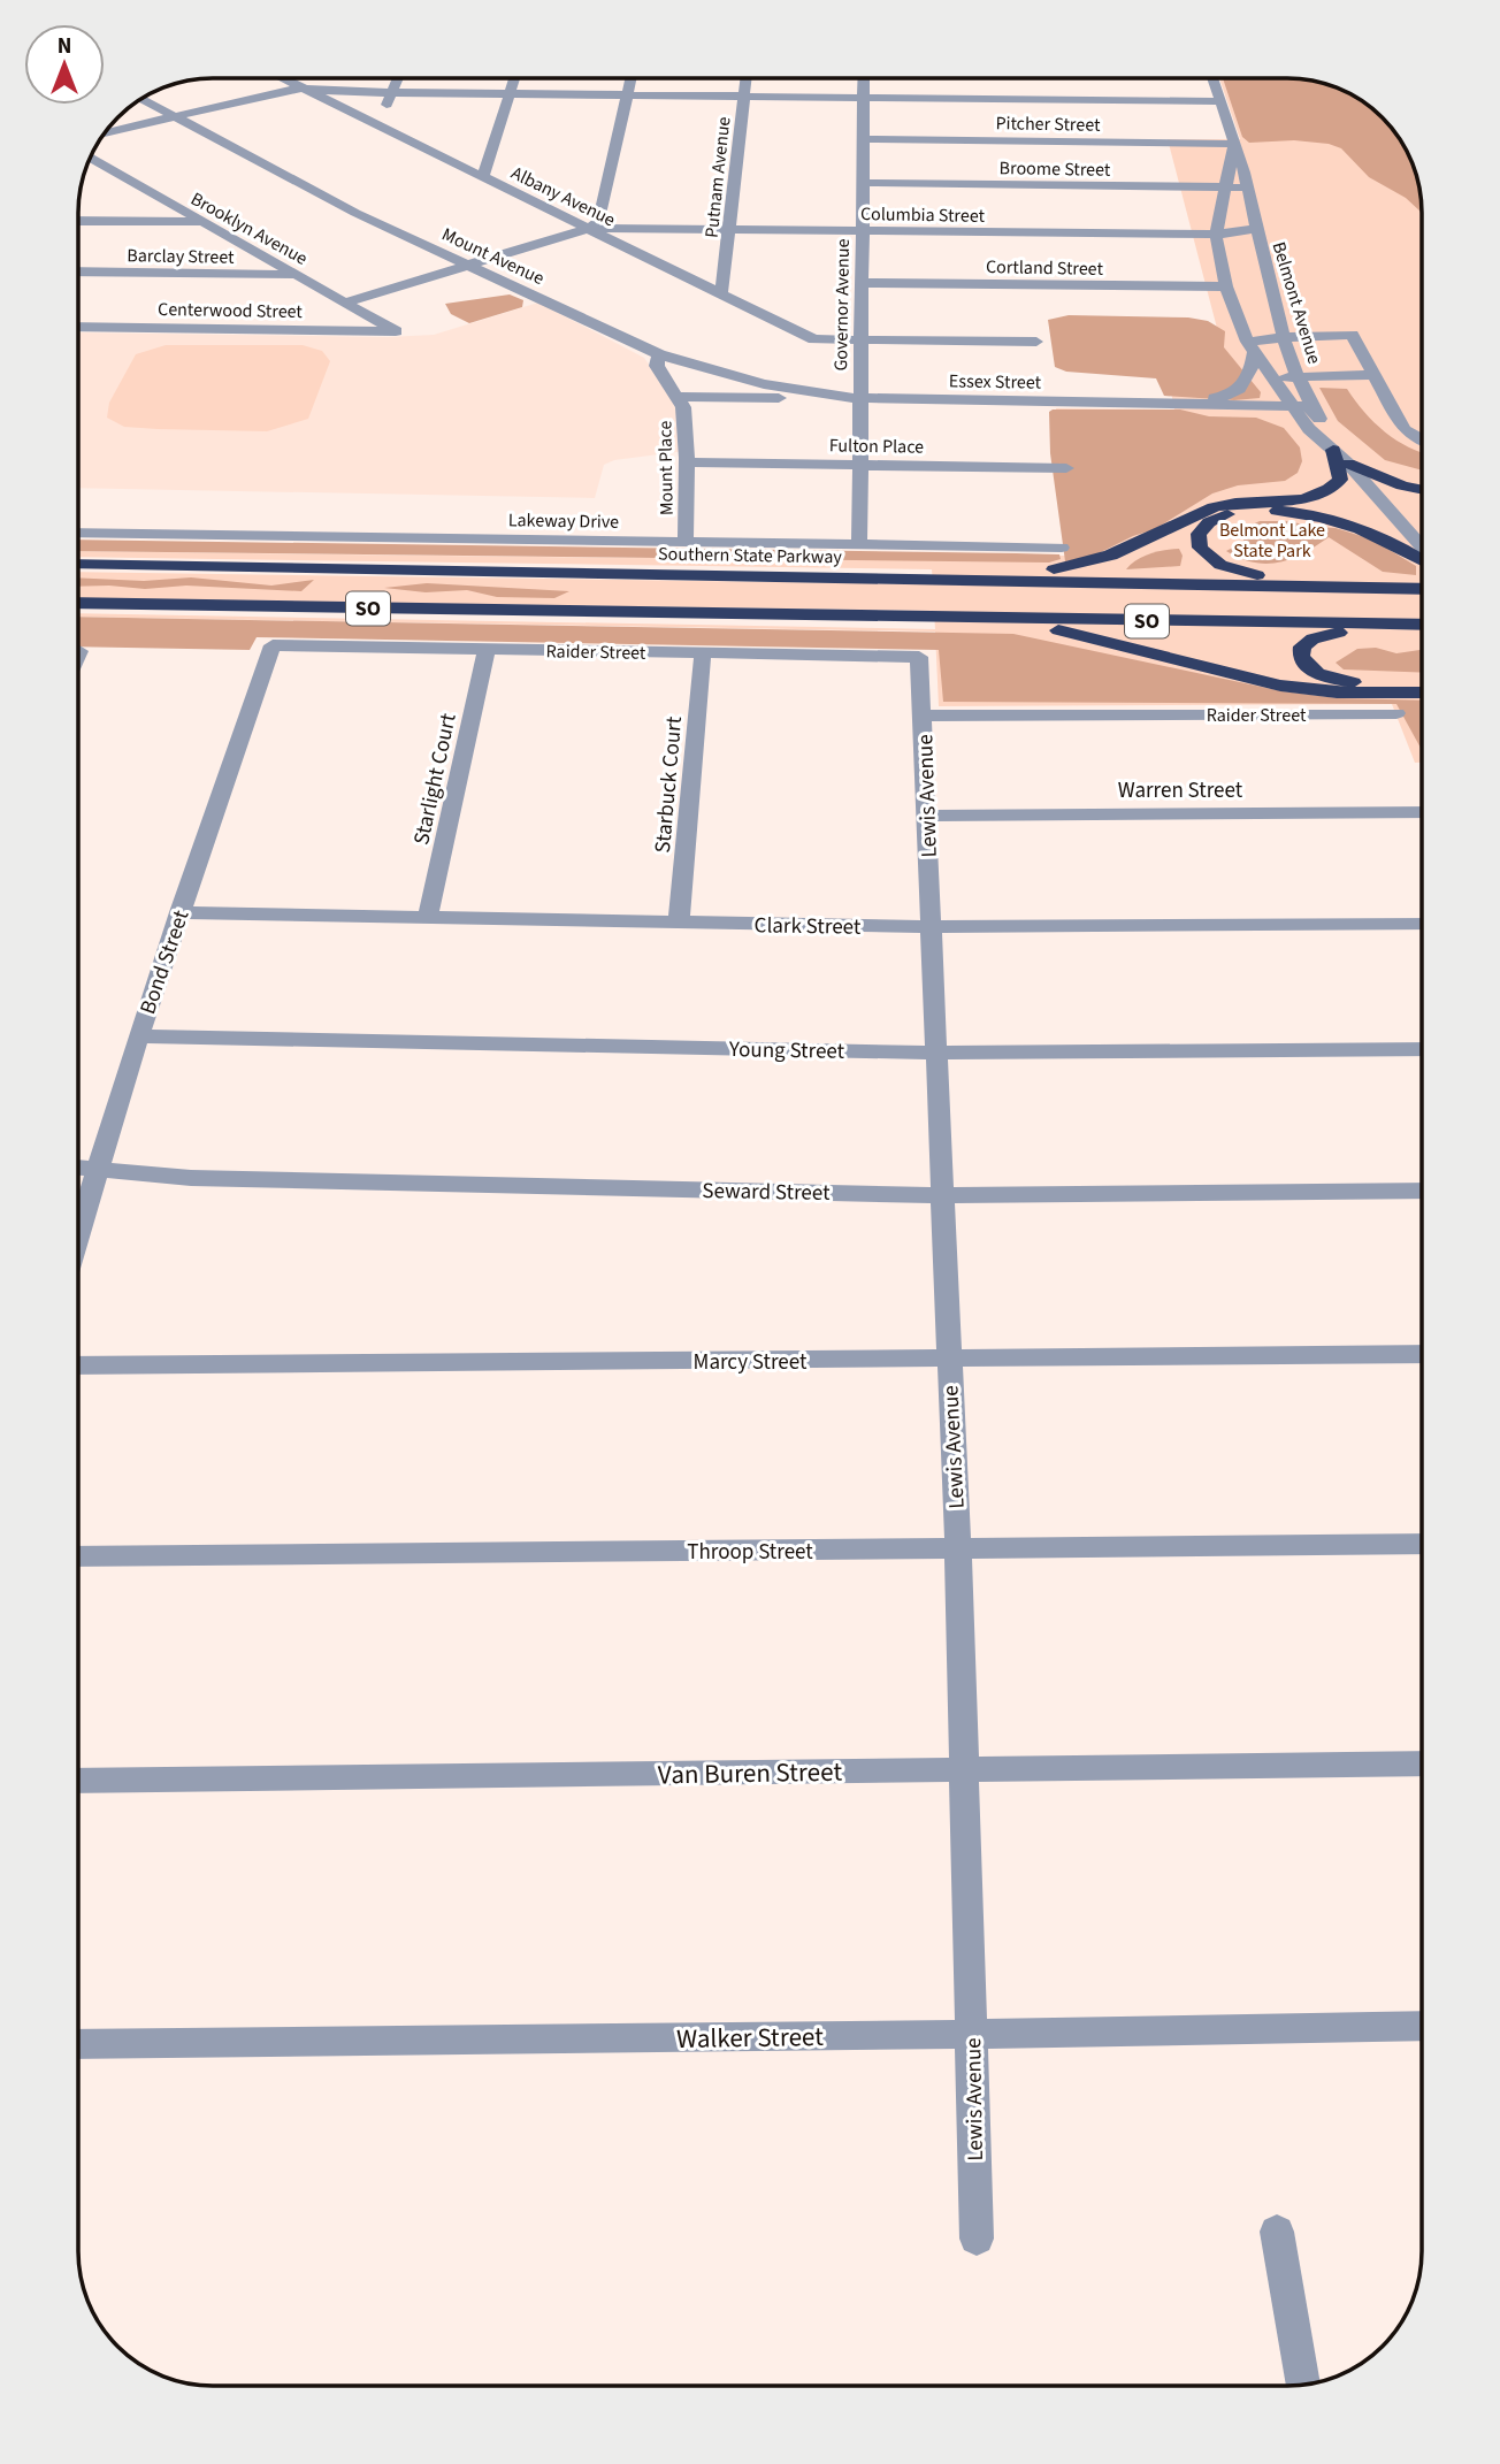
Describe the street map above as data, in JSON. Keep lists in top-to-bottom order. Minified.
{"streets":{"highway":["Southern State Parkway","SO"],"street":["Pitcher Street","Broome Street","Putnam Avenue","Albany Avenue","Columbia Street","Brooklyn Avenue","Barclay Street","Mount Avenue","Cortland Street","Belmont Avenue","Governor Avenue","Centerwood Street","Essex Street","Fulton Place","Mount Place","Lakeway Drive","Raider Street","Starlight Court","Starbuck Court","Warren Street","Lewis Avenue","Clark Street","Bond Street","Young Street","Seward Street","Marcy Street","Throop Street","Van Buren Street","Walker Street"]},"crossings":[["Pitcher Street","Belmont Avenue"],["Pitcher Street","Governor Avenue"],["Broome Street","Belmont Avenue"],["Broome Street","Governor Avenue"],["Putnam Avenue","Albany Avenue"],["Putnam Avenue","Columbia Street"],["Albany Avenue","Columbia Street"],["Albany Avenue","Governor Avenue"],["Columbia Street","Belmont Avenue"],["Columbia Street","Governor Avenue"],["Brooklyn Avenue","Barclay Street"],["Brooklyn Avenue","Centerwood Street"],["Mount Avenue","Governor Avenue"],["Mount Avenue","Essex Street"],["Mount Avenue","Mount Place"],["Cortland Street","Belmont Avenue"],["Cortland Street","Governor Avenue"],["Belmont Avenue","Essex Street"],["Governor Avenue","Essex Street"],["Governor Avenue","Fulton Place"],["Governor Avenue","Lakeway Drive"],["Essex Street","Mount Place"],["Fulton Place","Mount Place"],["Mount Place","Lakeway Drive"],["Raider Street","Starlight Court"],["Raider Street","Starbuck Court"],["Raider Street","Lewis Avenue"],["Raider Street","Bond Street"],["Starlight Court","Clark Street"],["Starbuck Court","Clark Street"],["Warren Street","Lewis Avenue"],["Lewis Avenue","Clark Street"],["Lewis Avenue","Young Street"],["Lewis Avenue","Seward Street"],["Lewis Avenue","Marcy Street"],["Lewis Avenue","Throop Street"],["Lewis Avenue","Van Buren Street"],["Lewis Avenue","Walker Street"],["Clark Street","Bond Street"],["Bond Street","Young Street"],["Bond Street","Seward Street"]],"parks":["Belmont Lake State Park"],"north":"top"}
